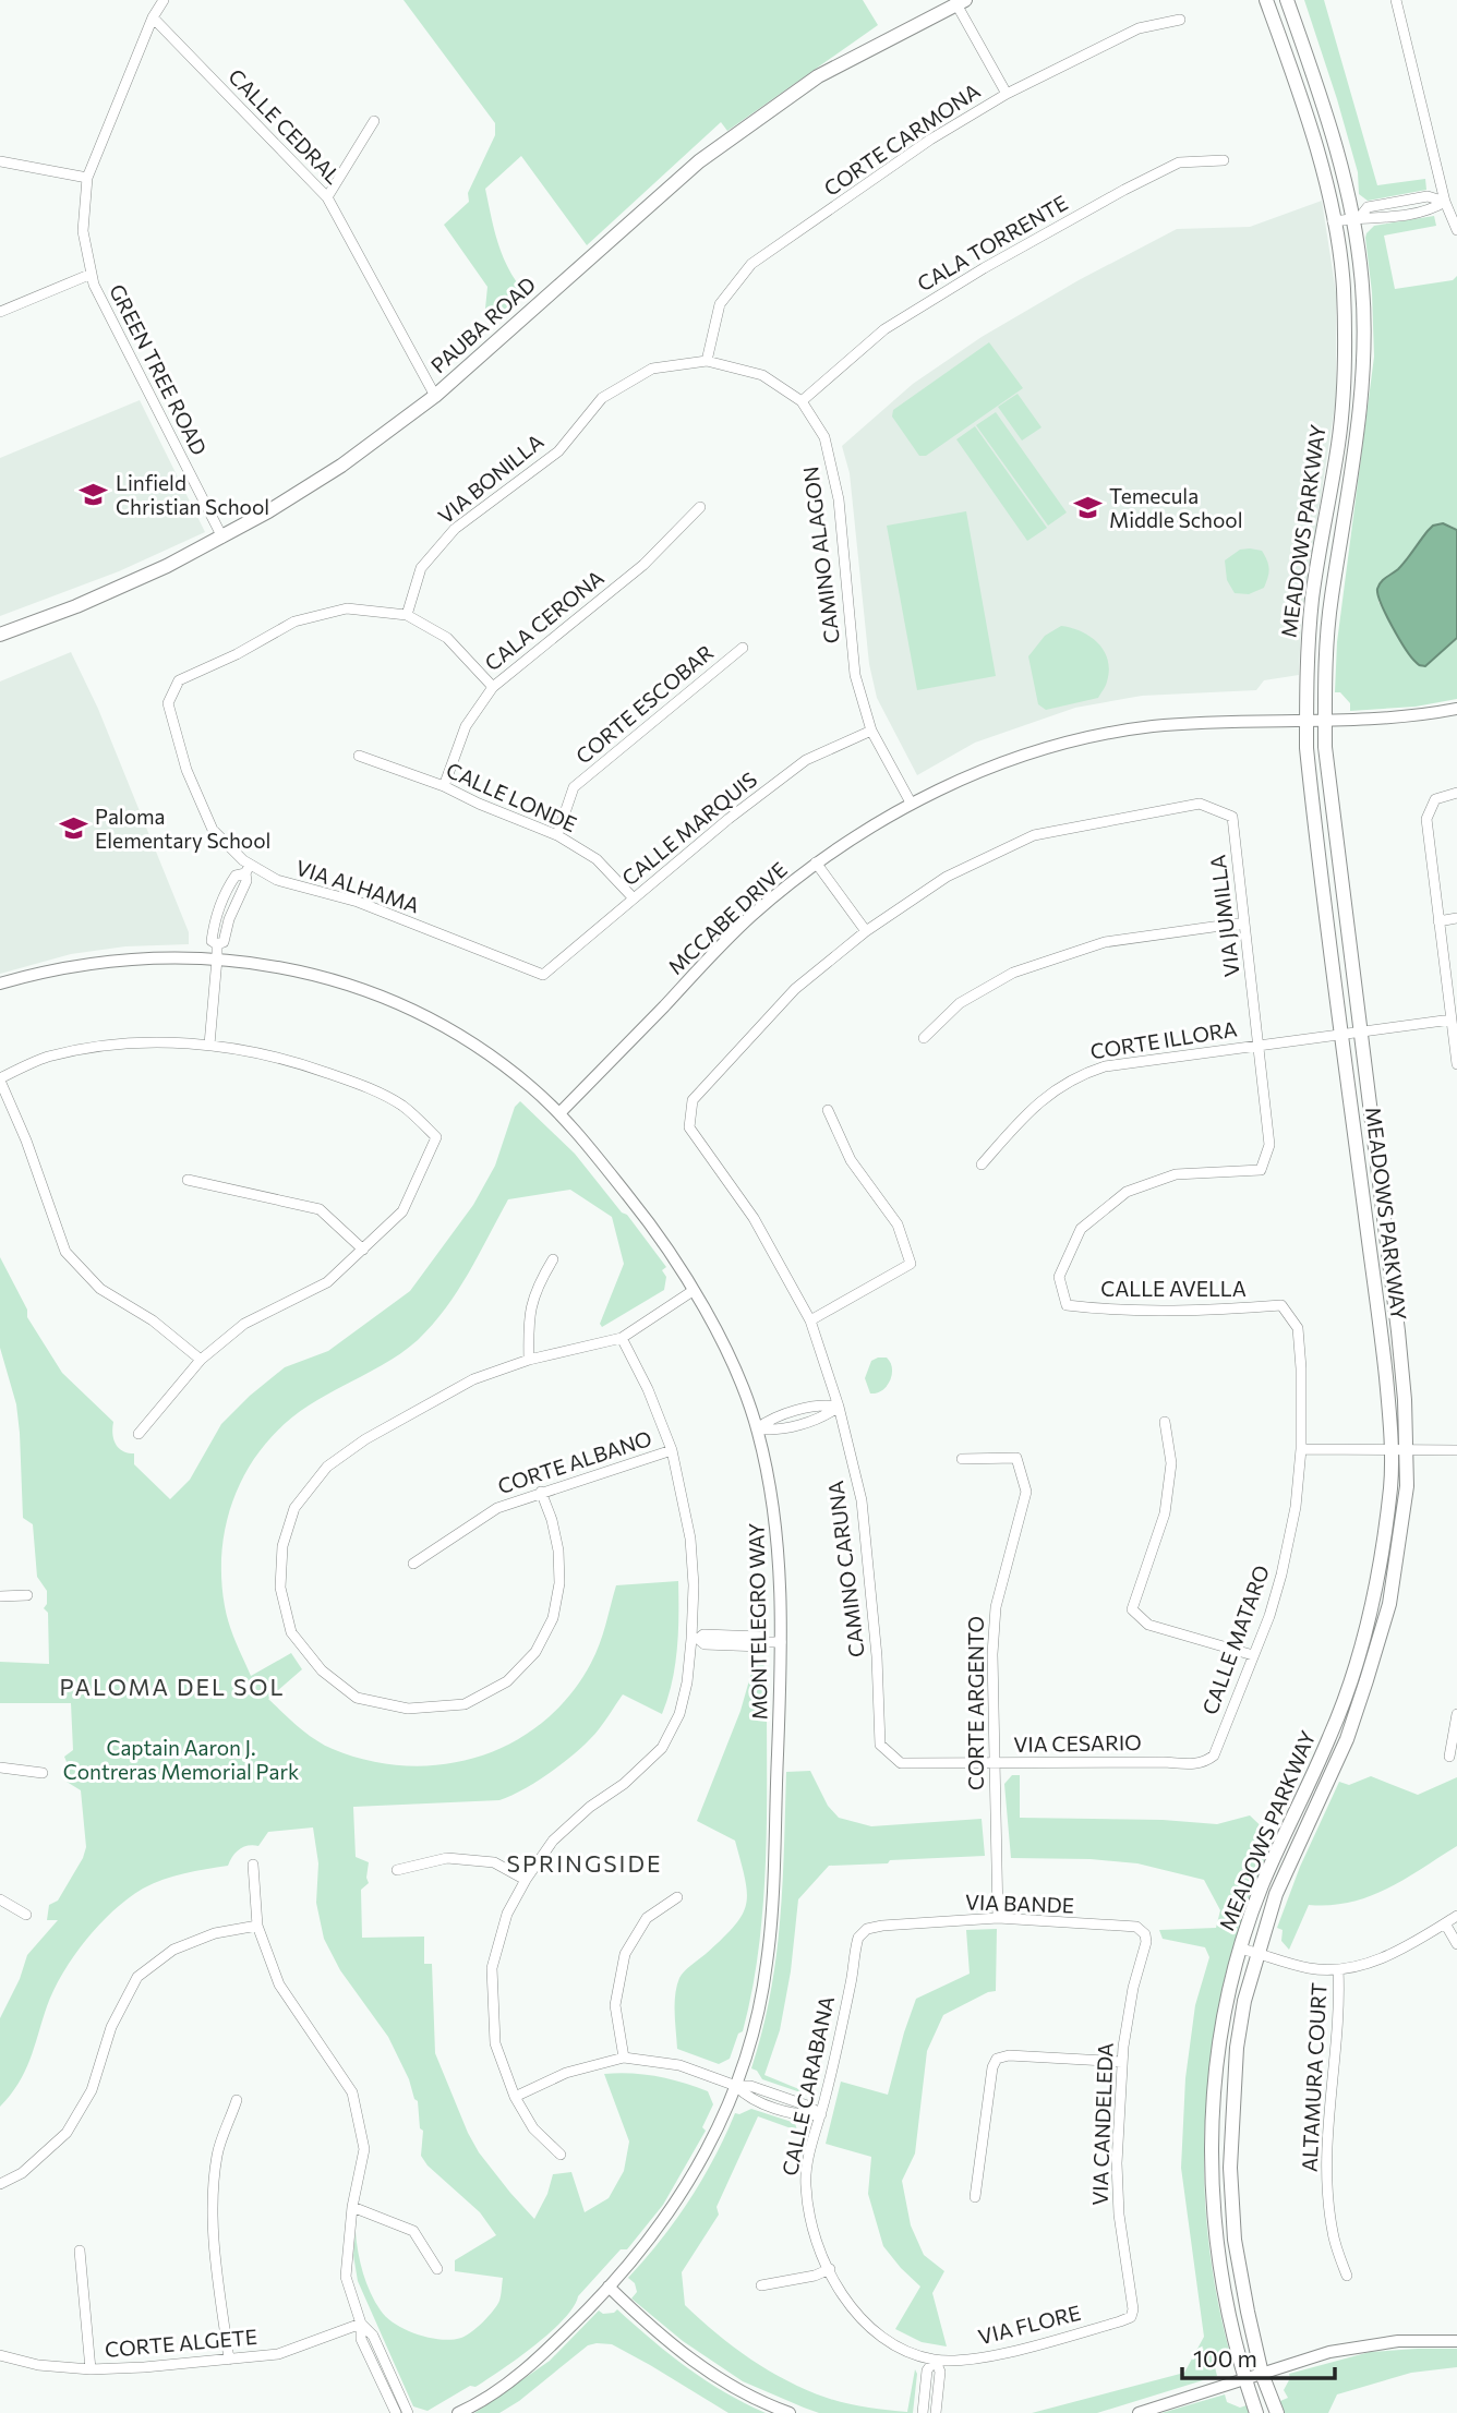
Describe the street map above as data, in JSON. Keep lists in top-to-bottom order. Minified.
{"streets":{"main road":["PAUBA ROAD","MEADOWS PARKWAY"],"street":["CALLE CEDRAL","CORTE CARMONA","CALA TORRENTE","GREEN TREE ROAD","VIA BONILLA","CAMINO ALAGON","CALA CERONA","CORTE ESCOBAR","CALLE LONDE","CALLE MARQUIS","VIA ALHAMA","VIA JUMILLA","MCCABE DRIVE","CORTE ILLORA","CALLE AVELLA","CORTE ALBANO","CAMINO CARUNA","MONTELEGRO WAY","CALLE MATARO","CORTE ARGENTO","VIA CESARIO","VIA BANDE","ALTAMURA COURT","CALLE CARABANA","VIA CANDELEDA","VIA FLORE","CORTE ALGETE"]},"crossings":[["CALLE CEDRAL","PAUBA ROAD"],["CALLE CEDRAL","GREEN TREE ROAD"],["CORTE CARMONA","VIA BONILLA"],["CORTE CARMONA","CAMINO ALAGON"],["CALA TORRENTE","CAMINO ALAGON"],["PAUBA ROAD","GREEN TREE ROAD"],["VIA BONILLA","CAMINO ALAGON"],["VIA BONILLA","VIA ALHAMA"],["MEADOWS PARKWAY","MCCABE DRIVE"],["MEADOWS PARKWAY","CORTE ILLORA"],["CAMINO ALAGON","CALLE MARQUIS"],["CAMINO ALAGON","MCCABE DRIVE"],["CALA CERONA","CALLE LONDE"],["CORTE ESCOBAR","CALLE LONDE"],["CALLE LONDE","CALLE MARQUIS"],["CALLE MARQUIS","VIA ALHAMA"],["VIA JUMILLA","CORTE ILLORA"],["VIA JUMILLA","CALLE AVELLA"],["VIA JUMILLA","CAMINO CARUNA"],["MCCABE DRIVE","MONTELEGRO WAY"],["CALLE AVELLA","CALLE MATARO"],["CAMINO CARUNA","VIA CESARIO"],["CALLE MATARO","VIA CESARIO"],["CORTE ARGENTO","VIA CESARIO"],["CORTE ARGENTO","VIA BANDE"],["VIA BANDE","CALLE CARABANA"],["VIA BANDE","VIA CANDELEDA"],["CALLE CARABANA","VIA FLORE"],["VIA CANDELEDA","VIA FLORE"]],"districts":["PALOMA DEL SOL","SPRINGSIDE"],"parks":["Captain Aaron J. Contreras Memorial Park"],"places":{"school or university":["Linfield Christian School","Temecula Middle School","Paloma Elementary School"]},"scale_bar":"100 m"}
